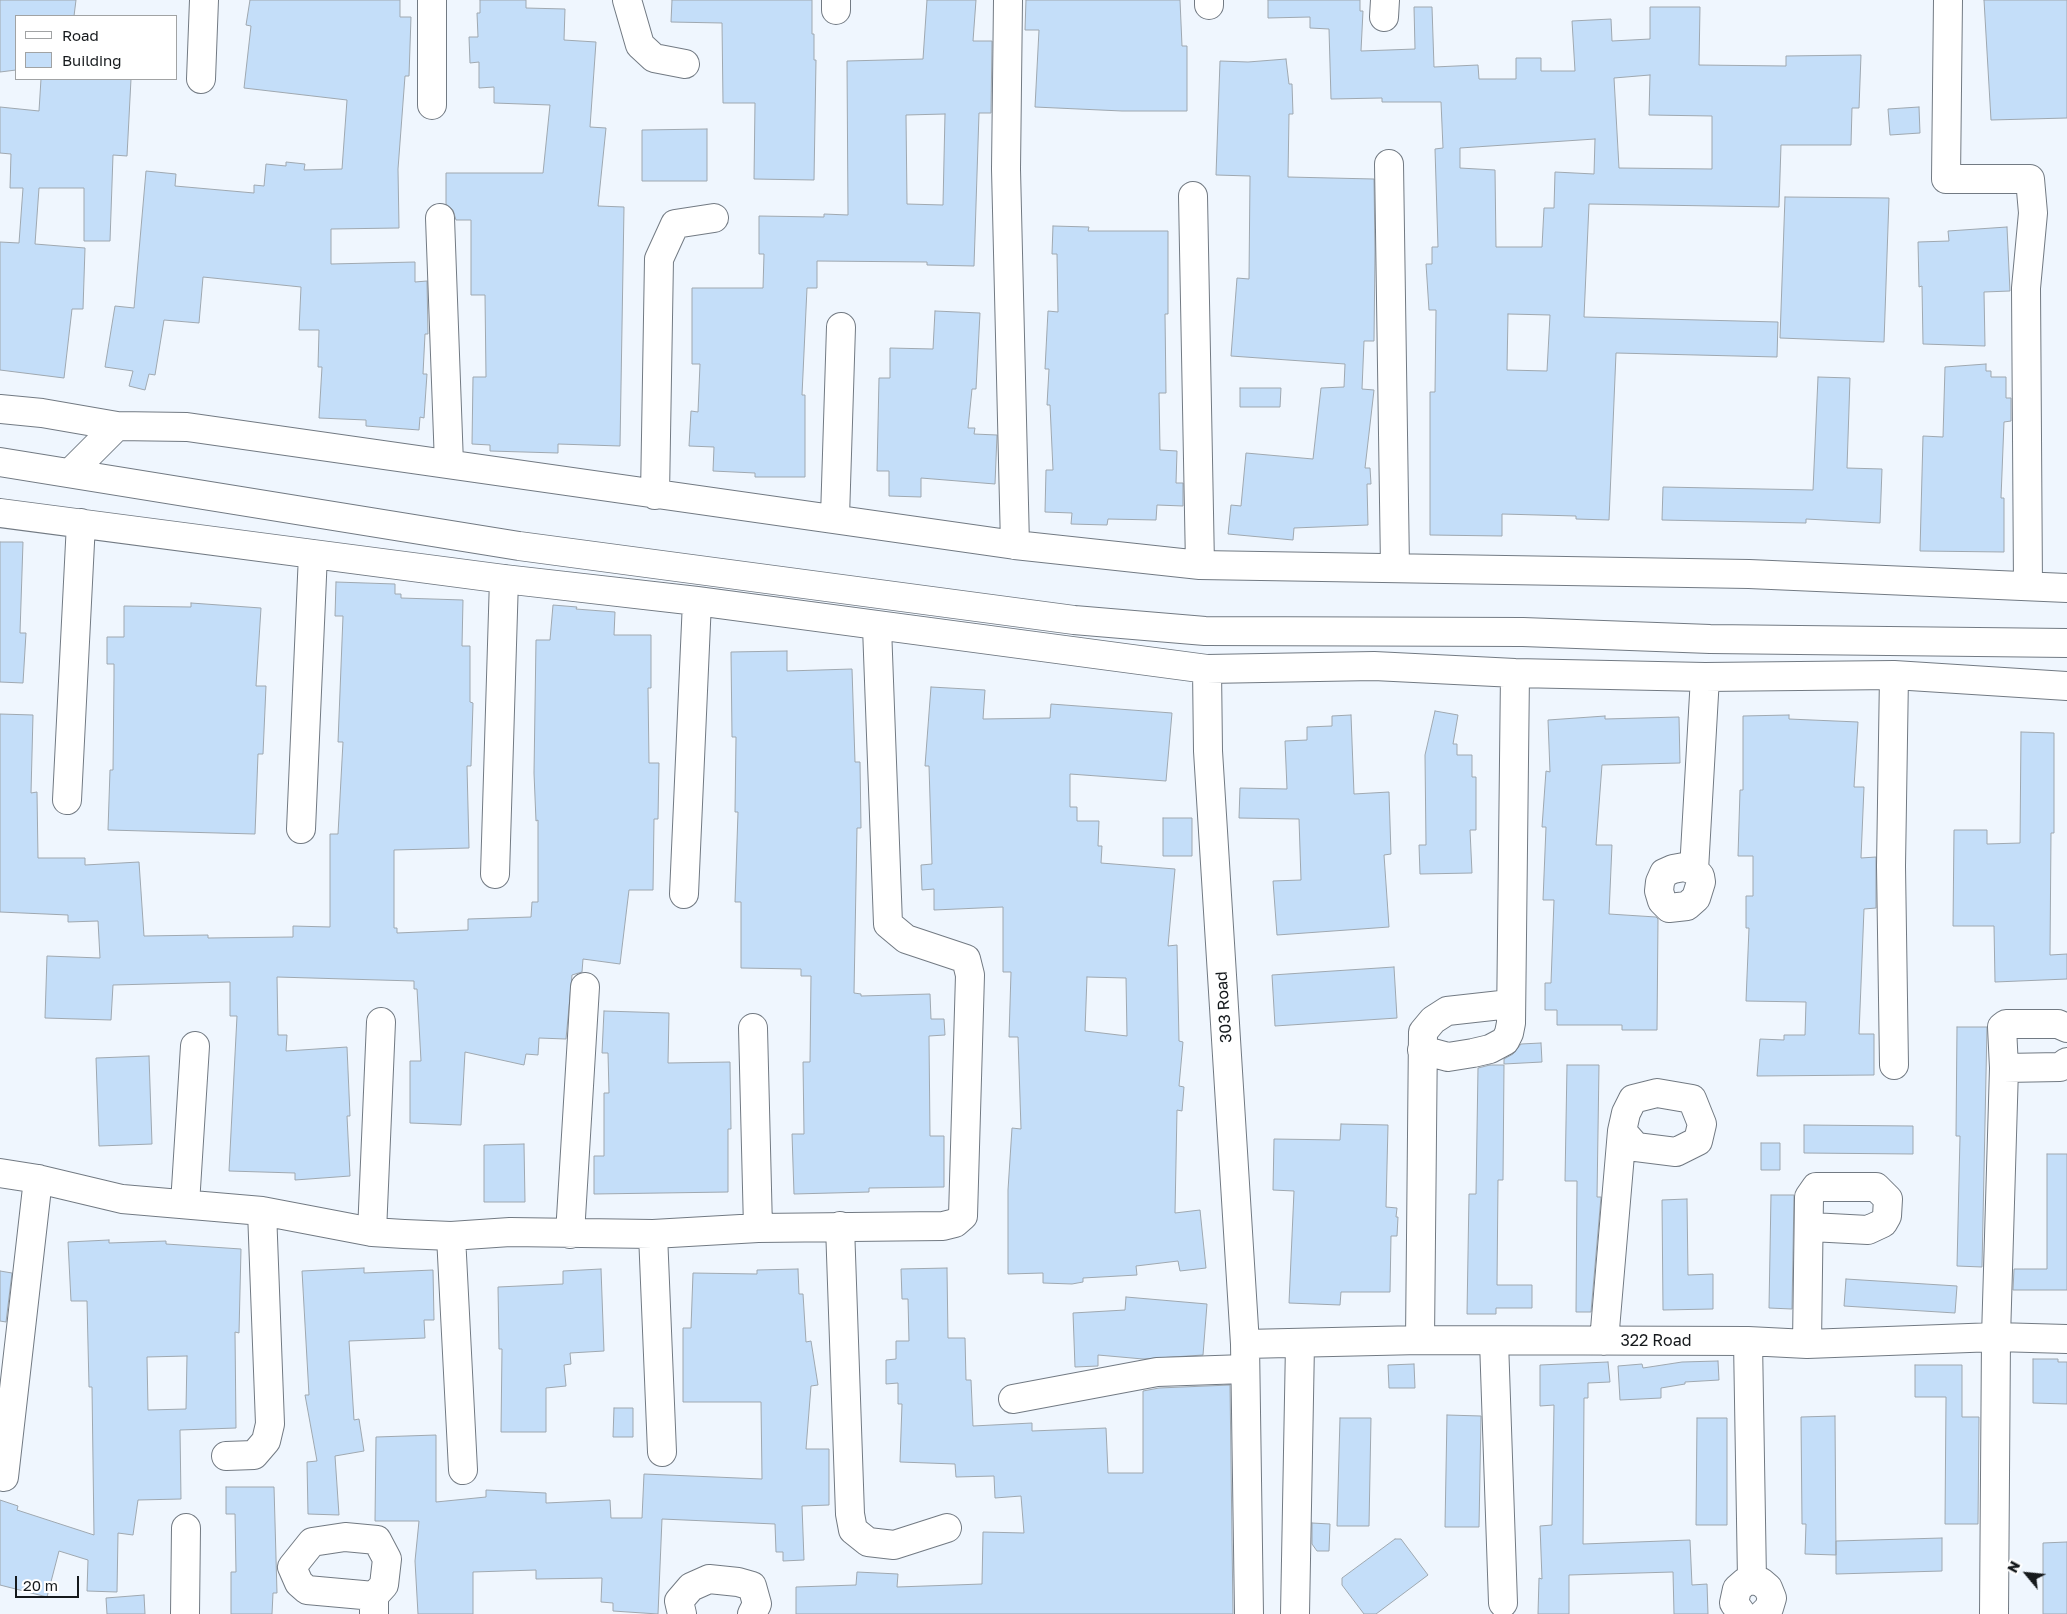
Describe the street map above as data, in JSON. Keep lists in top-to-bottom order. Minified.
{"streets":{"street":["303 Road","322 Road"]},"crossings":[["303 Road","322 Road"]],"legend":["Road","Building"],"scale_bar":"20 m","north":"top left"}
